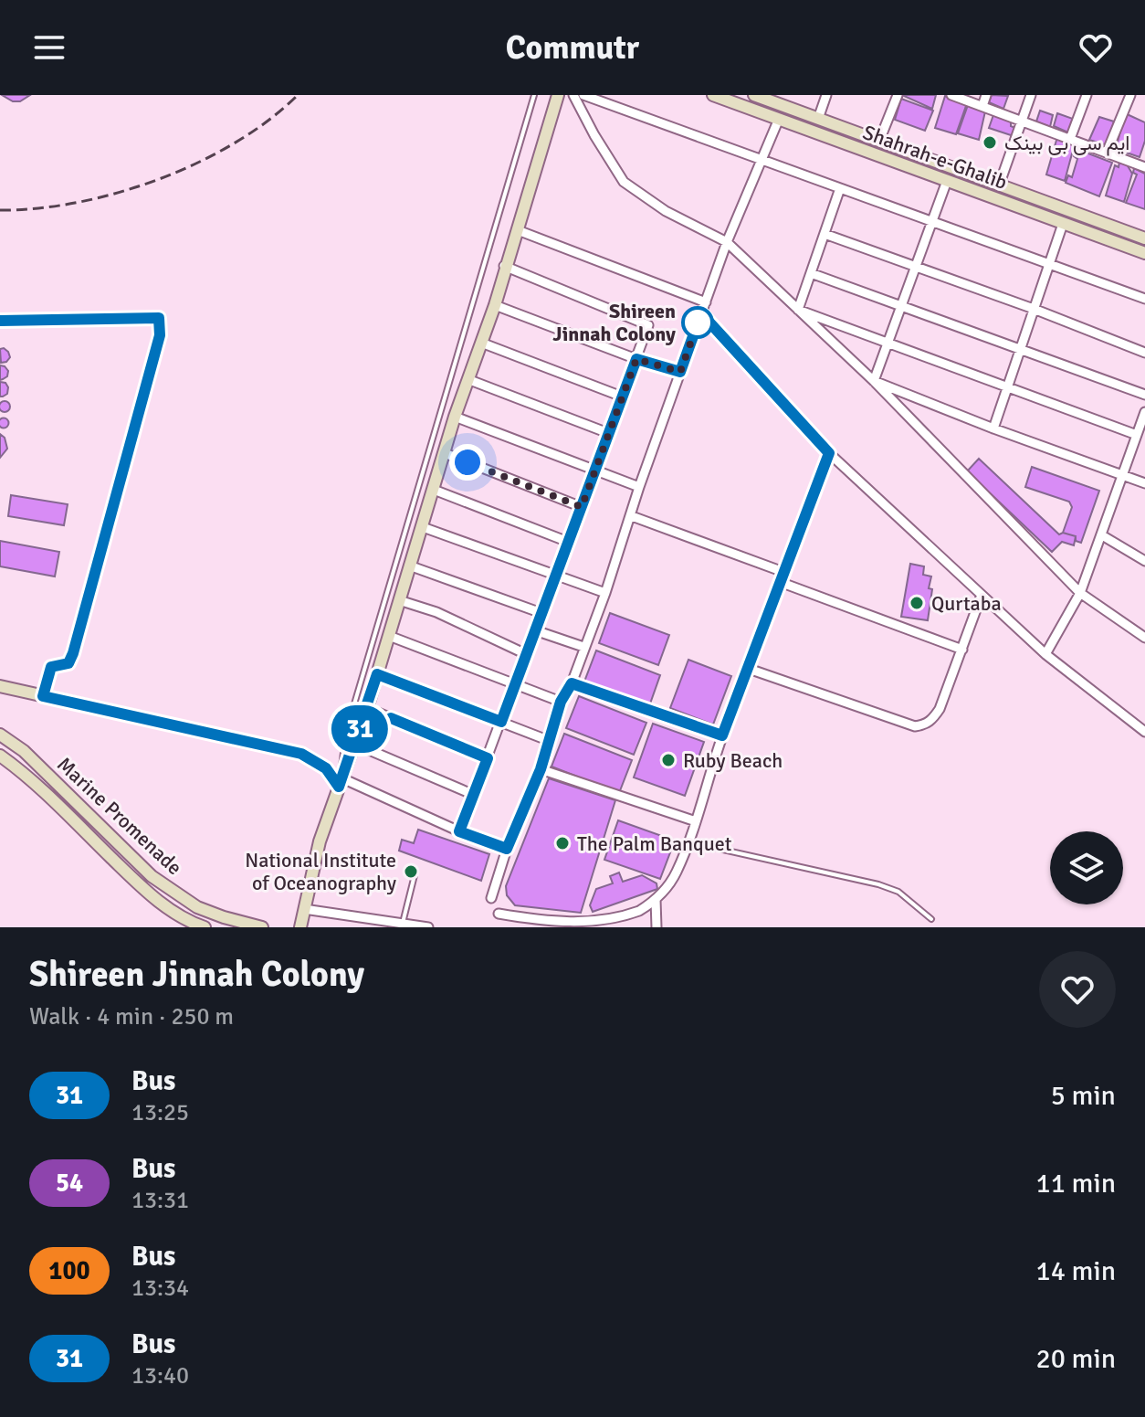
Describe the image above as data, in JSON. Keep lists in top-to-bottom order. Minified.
{"streets":{"main road":["Shahrah-e-Ghalib","Marine Promenade"]},"places":["ایم سی بی بینک","Shireen Jinnah Colony","Qurtaba","Ruby Beach","The Palm Banquet","National Institute of Oceanography"],"lines":["bus line 31"],"page":{"header":"Commutr","on_map":"31","heading":["Shireen Jinnah Colony","Walk · 4 min · 250 m"],"list":[{"mark":"31","name":"Bus","note":"13:25","value":"5 min"},{"mark":"54","name":"Bus","note":"13:31","value":"11 min"},{"mark":"100","name":"Bus","note":"13:34","value":"14 min"},{"mark":"31","name":"Bus","note":"13:40","value":"20 min"}]}}
